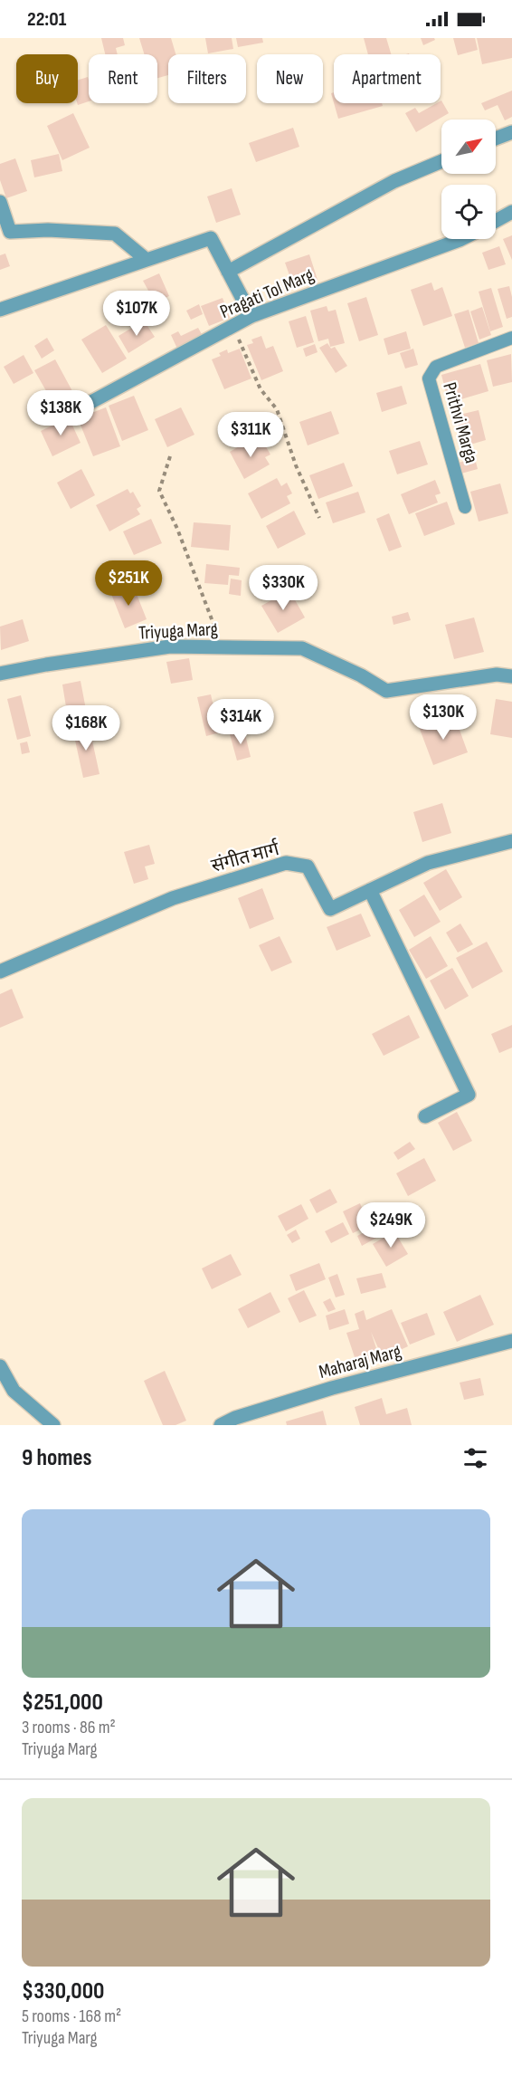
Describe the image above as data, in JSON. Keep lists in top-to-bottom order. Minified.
{"streets":{"street":["Pragati Tol Marg","Triyuga Marg","संगीत मार्ग","Maharaj Marg"],"lane":["Prithvi Marga"]},"north":"top right","page":{"status":"22:01","chip":["Buy","Rent","Filters","New","Apartment"],"price":["$107K","$138K","$311K","$251K","$330K","$130K","$314K","$168K","$249K"],"heading":"9 homes","list":[{"name":"$251,000","note":"3 rooms · 86 m² · Triyuga Marg"},{"name":"$330,000","note":"5 rooms · 168 m² · Triyuga Marg"}]}}
